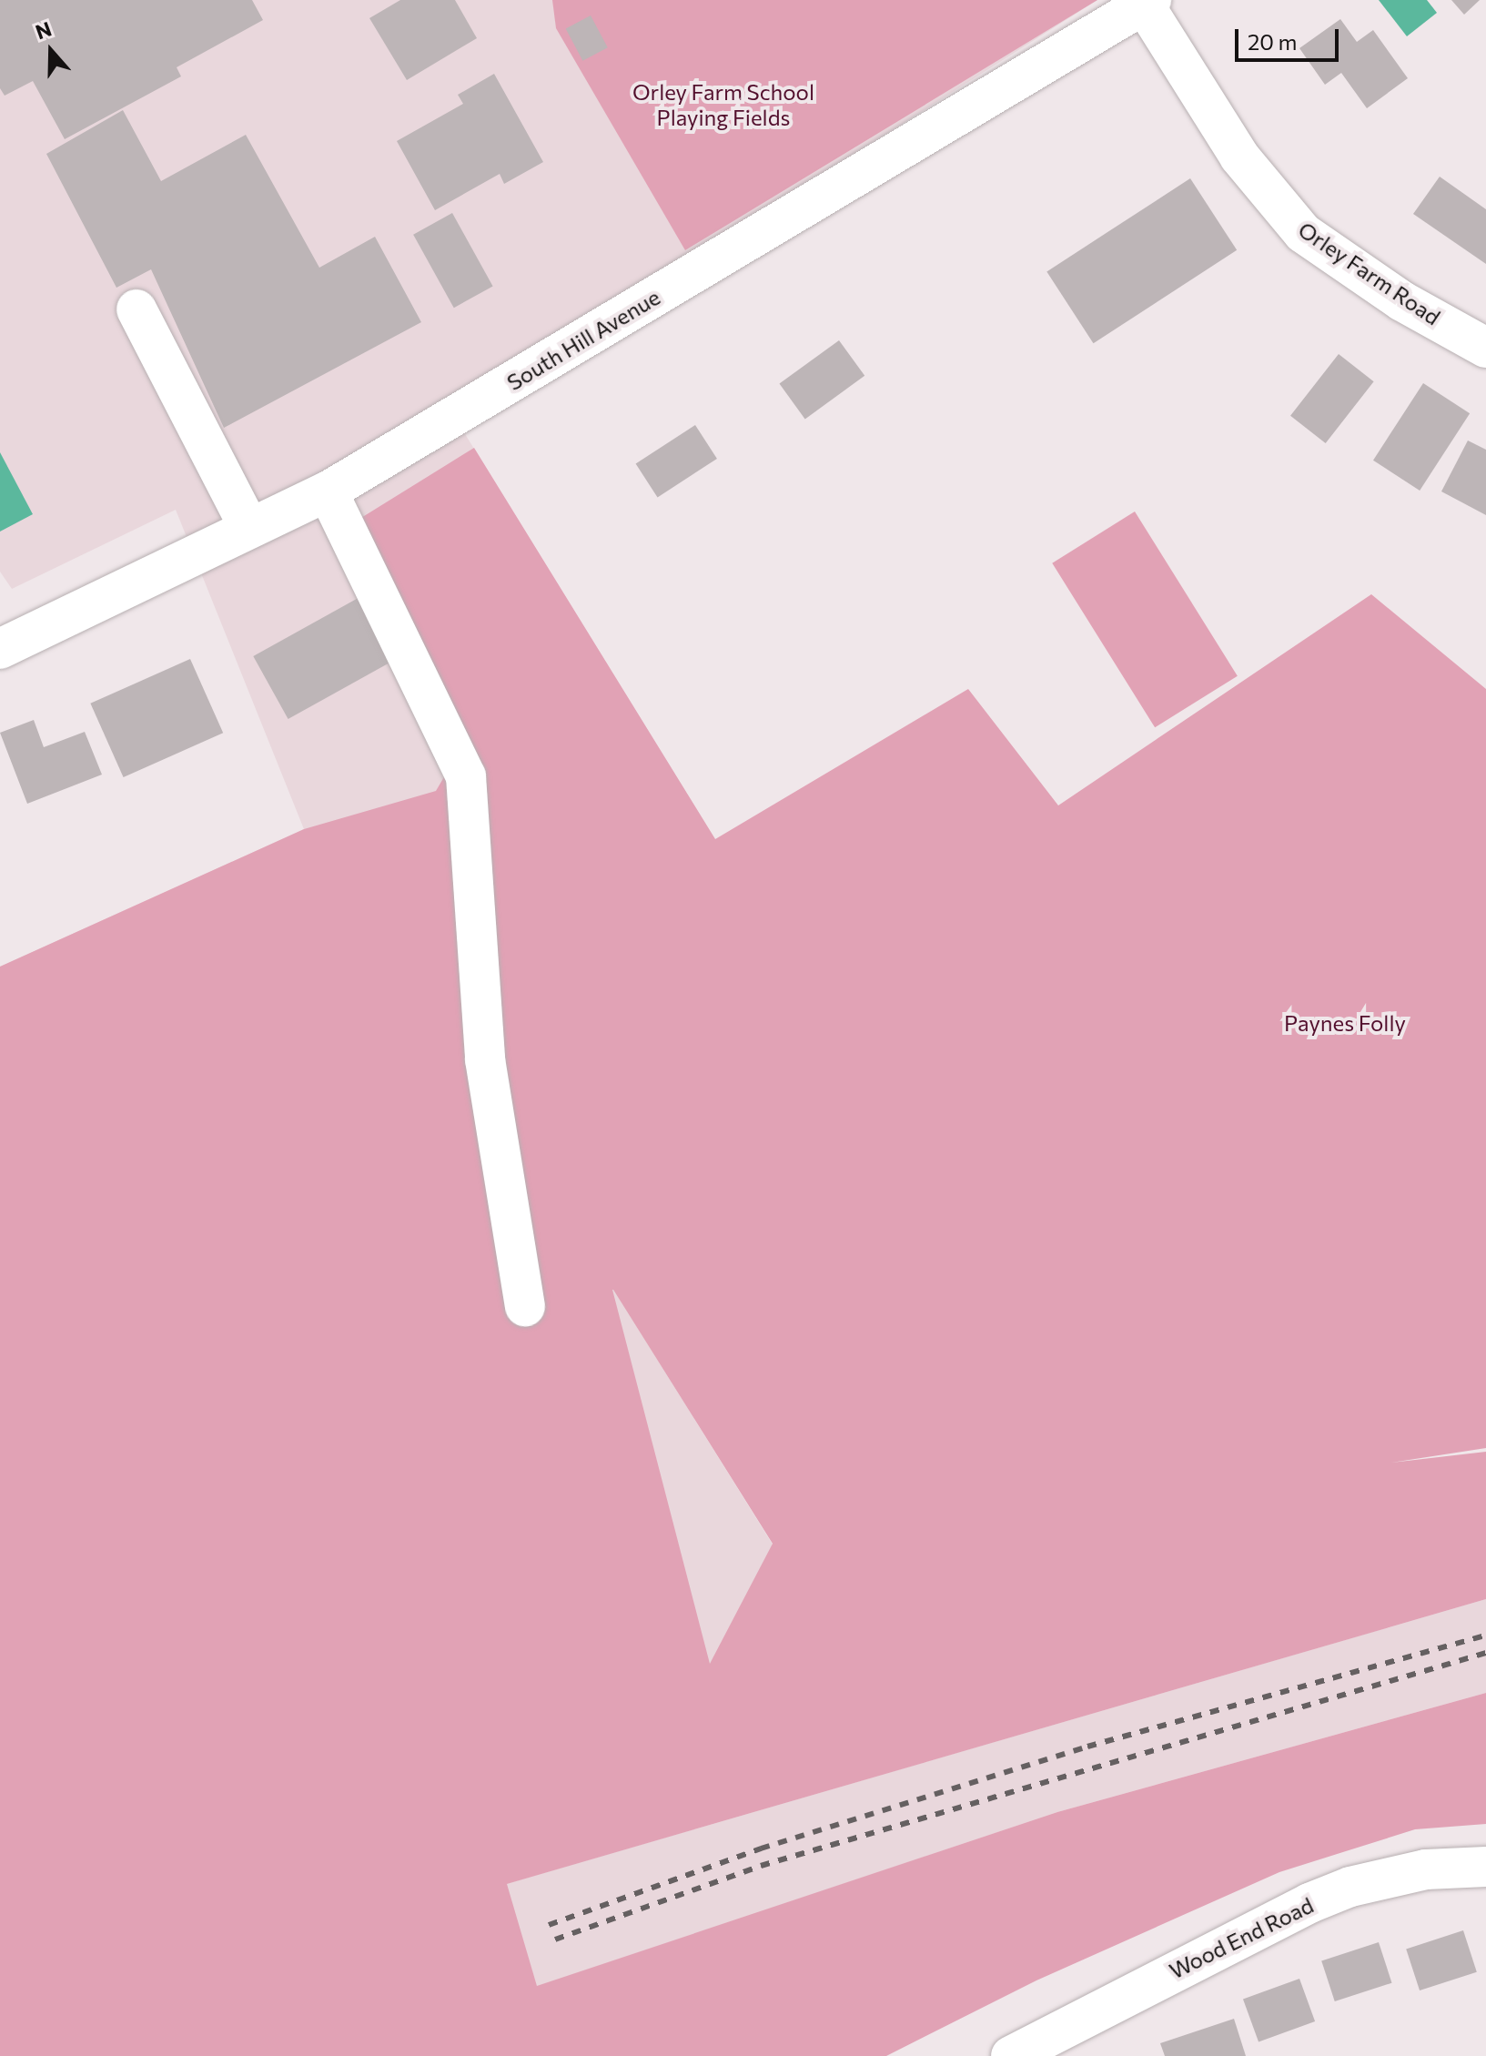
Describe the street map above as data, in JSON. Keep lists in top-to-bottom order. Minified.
{"streets":{"street":["Orley Farm Road","South Hill Avenue","Wood End Road"]},"crossings":[["Orley Farm Road","South Hill Avenue"]],"parks":["Orley Farm School Playing Fields","Paynes Folly"],"scale_bar":"20 m","north":"top"}
